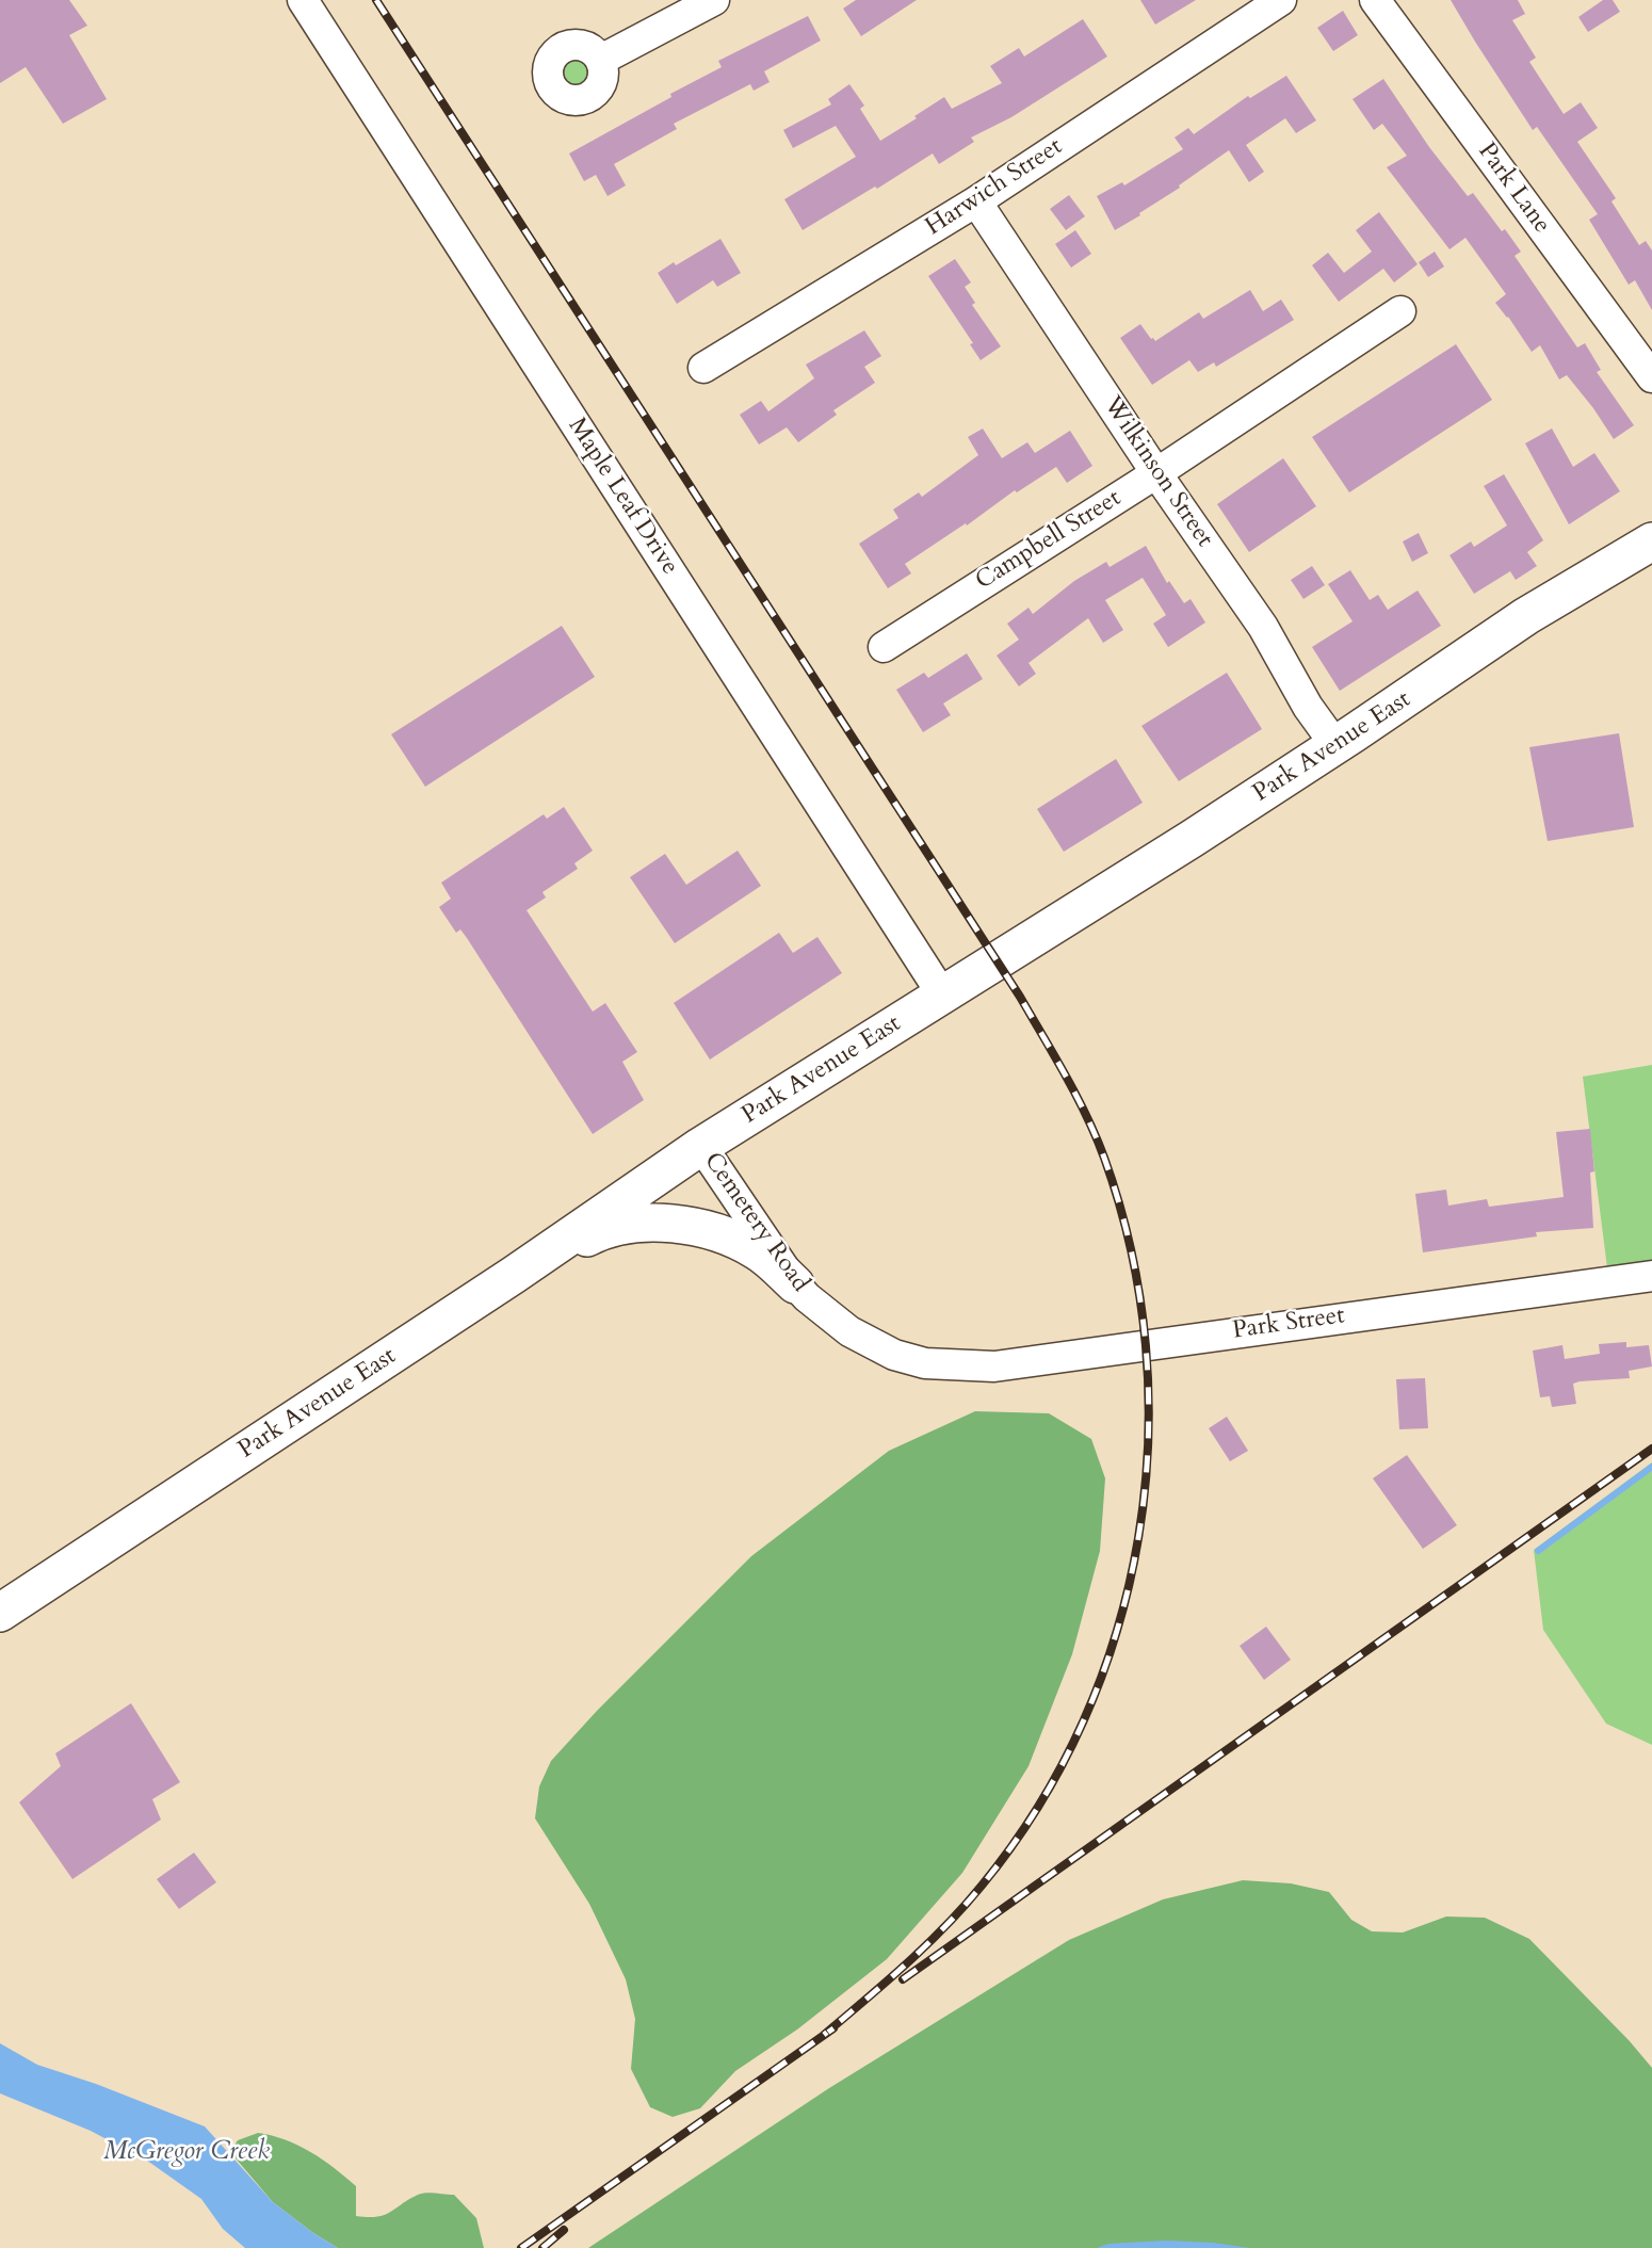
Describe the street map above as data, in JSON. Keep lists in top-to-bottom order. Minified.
{"streets":{"main road":["Park Avenue East"],"street":["Harwich Street","Park Lane","Wilkinson Street","Maple Leaf Drive","Campbell Street","Cemetery Road","Park Street"]},"crossings":[["Harwich Street","Wilkinson Street"],["Wilkinson Street","Campbell Street"],["Wilkinson Street","Park Avenue East"],["Maple Leaf Drive","Park Avenue East"],["Park Avenue East","Cemetery Road"],["Cemetery Road","Park Street"]],"water":["McGregor Creek"]}
